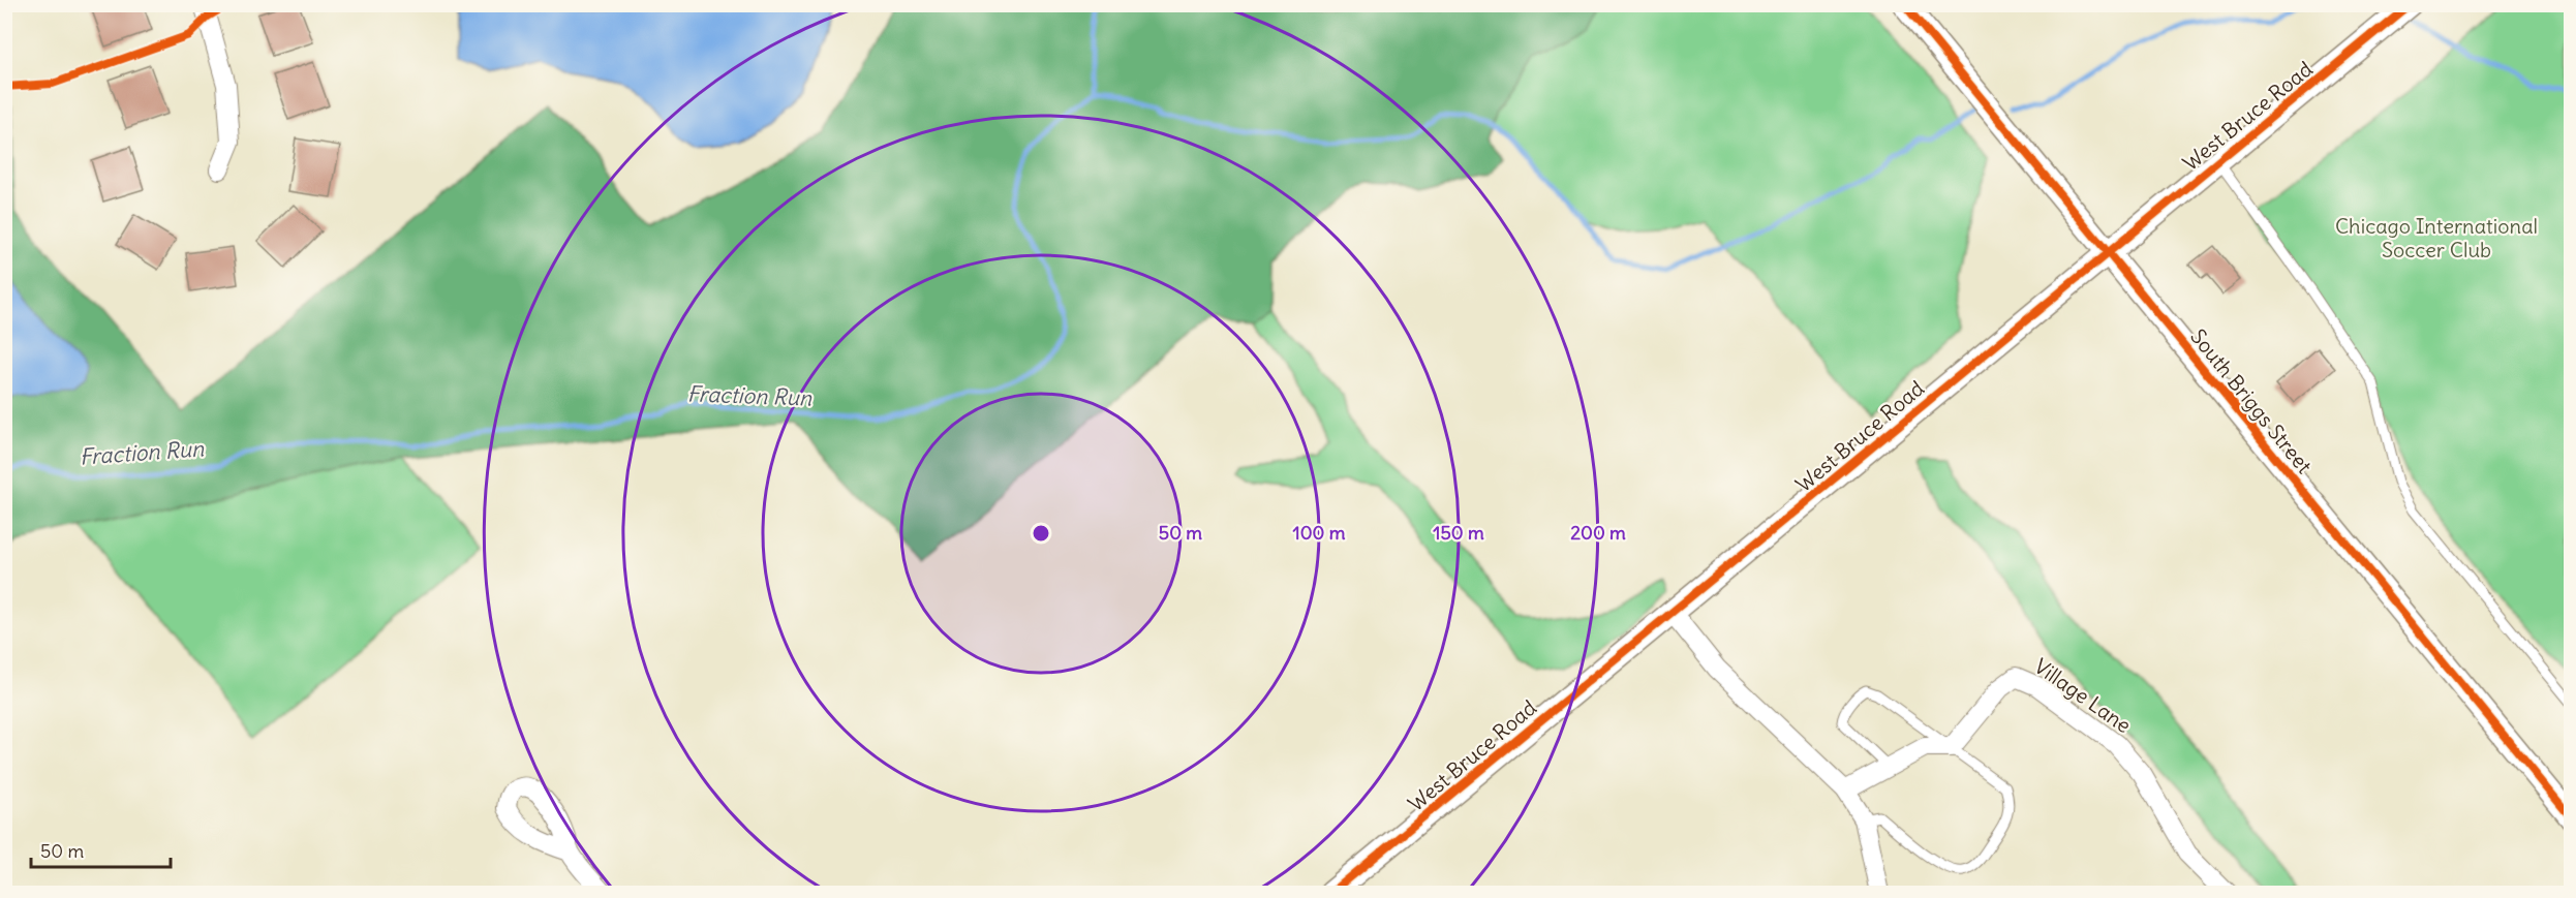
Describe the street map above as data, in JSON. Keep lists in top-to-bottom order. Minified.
{"streets":{"street":["West Bruce Road","South Briggs Street","Village Lane"]},"crossings":[["West Bruce Road","South Briggs Street"]],"water":["Fraction Run"],"parks":["Chicago International Soccer Club"],"scale_bar":"50 m","rings":["50 m","100 m","150 m","200 m"]}
